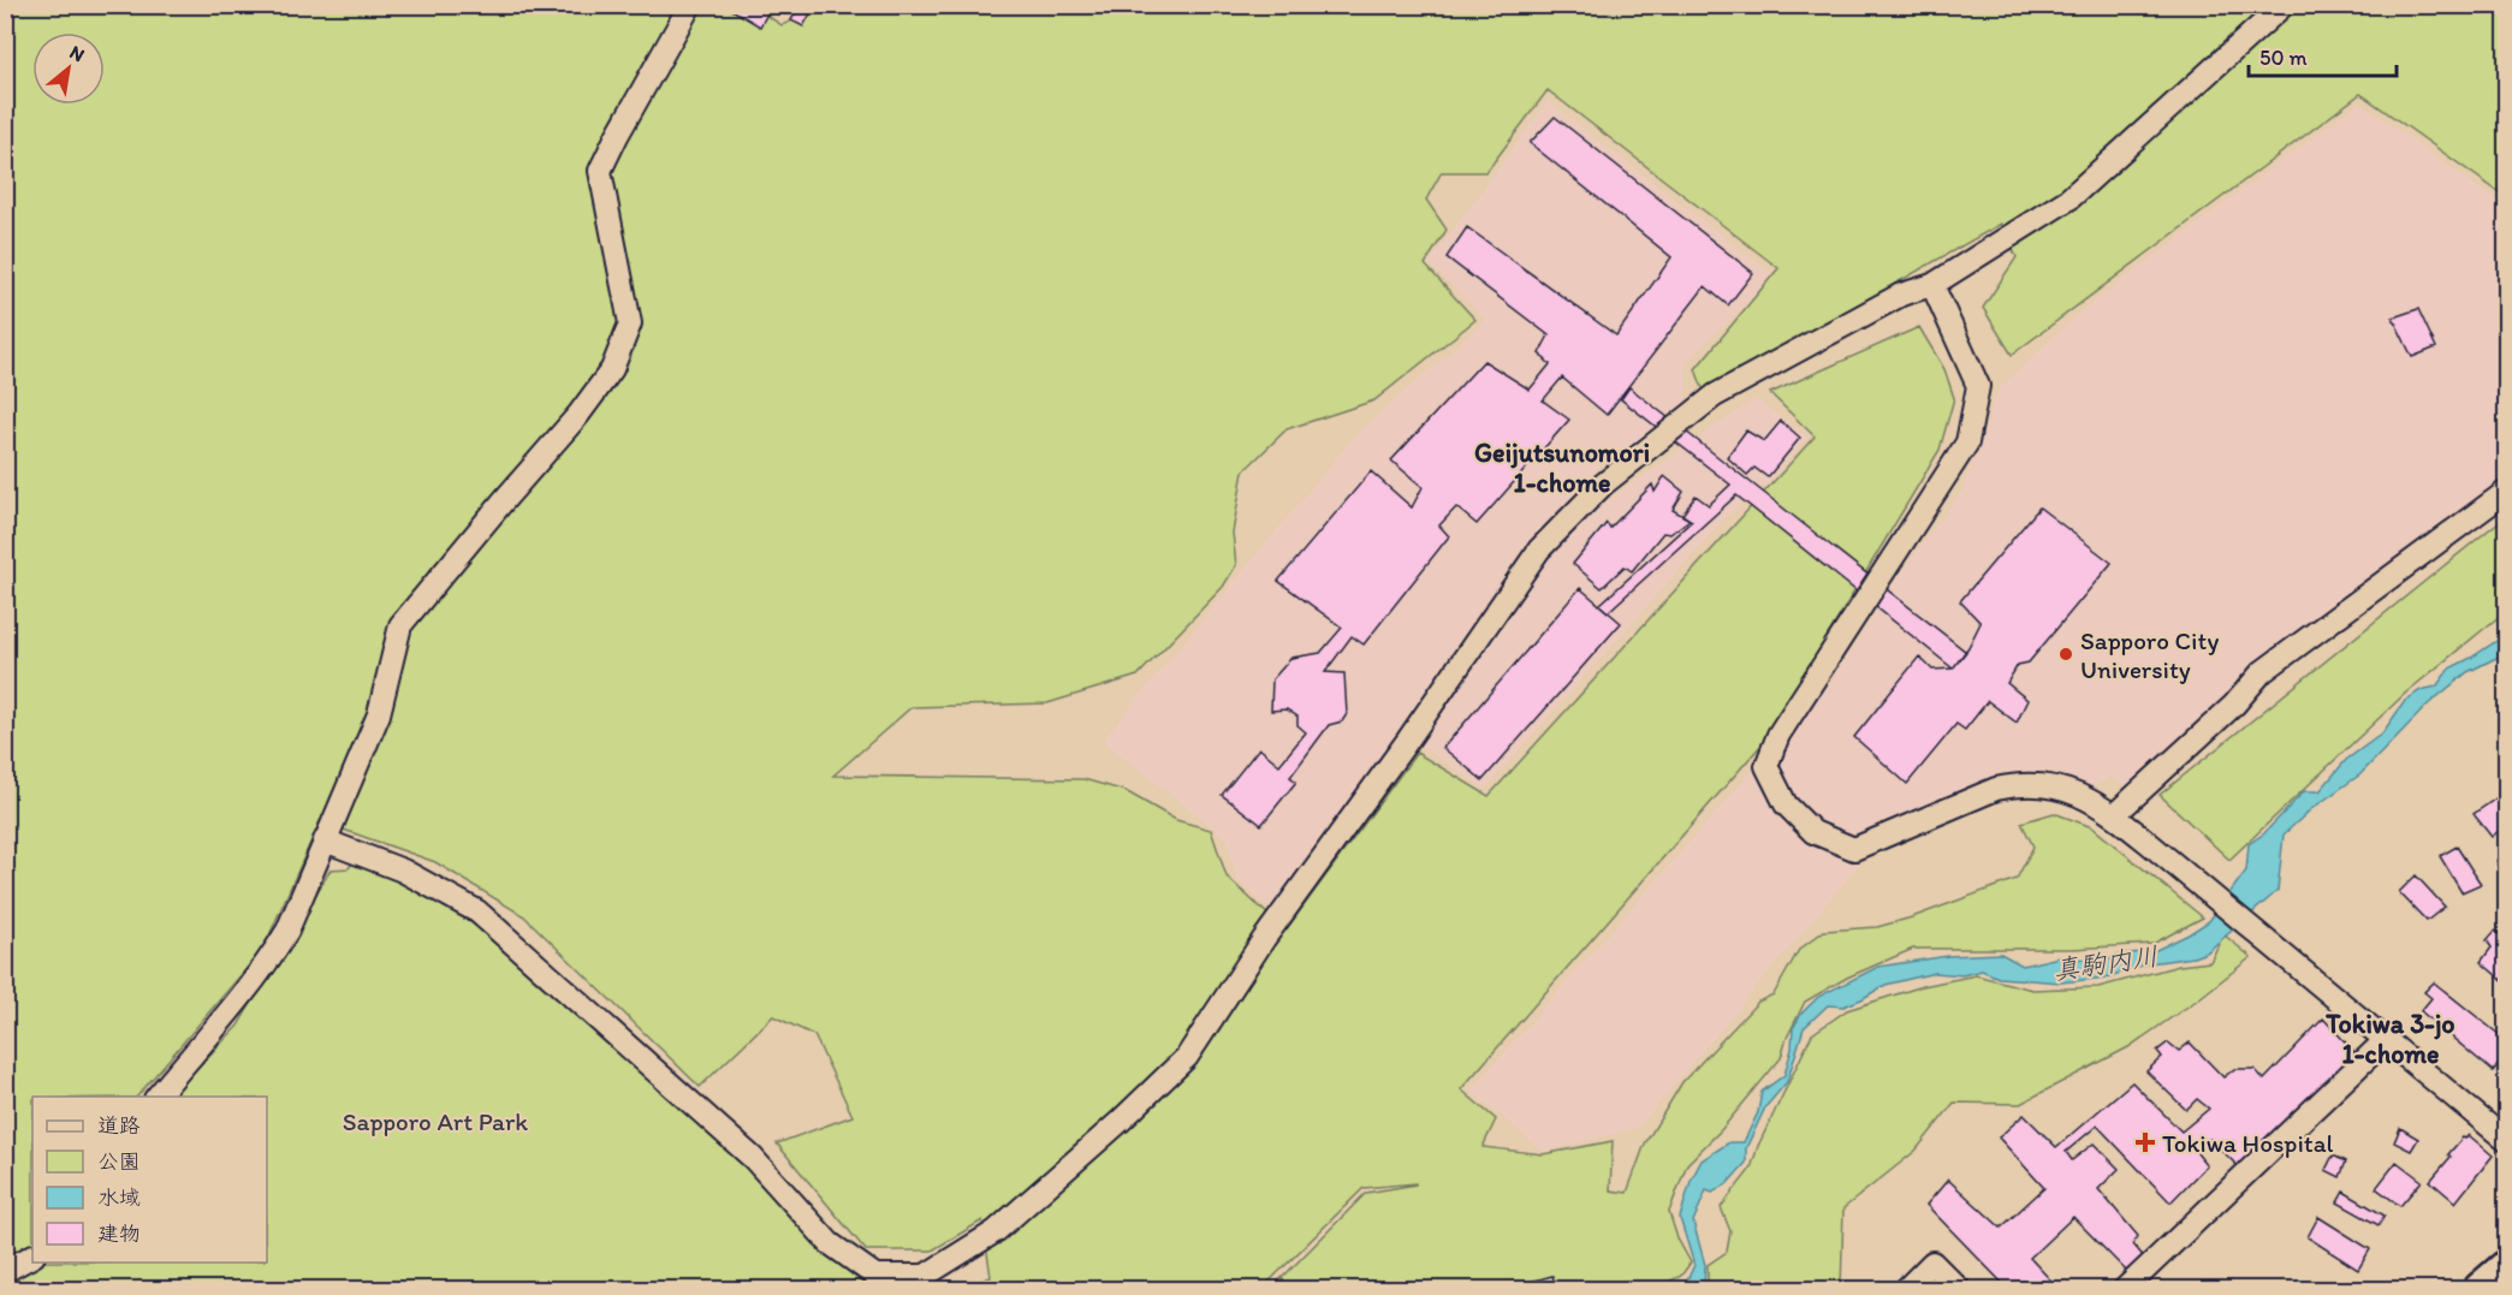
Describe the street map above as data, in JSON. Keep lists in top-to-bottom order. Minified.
{"districts":["Geijutsunomori 1-chome","Tokiwa 3-jo 1-chome"],"water":["真駒内川"],"parks":["Sapporo Art Park"],"places":{"other":["Sapporo City University"],"health":["Tokiwa Hospital"]},"legend":["道路","公園","水域","建物"],"scale_bar":"50 m","north":"top right"}
